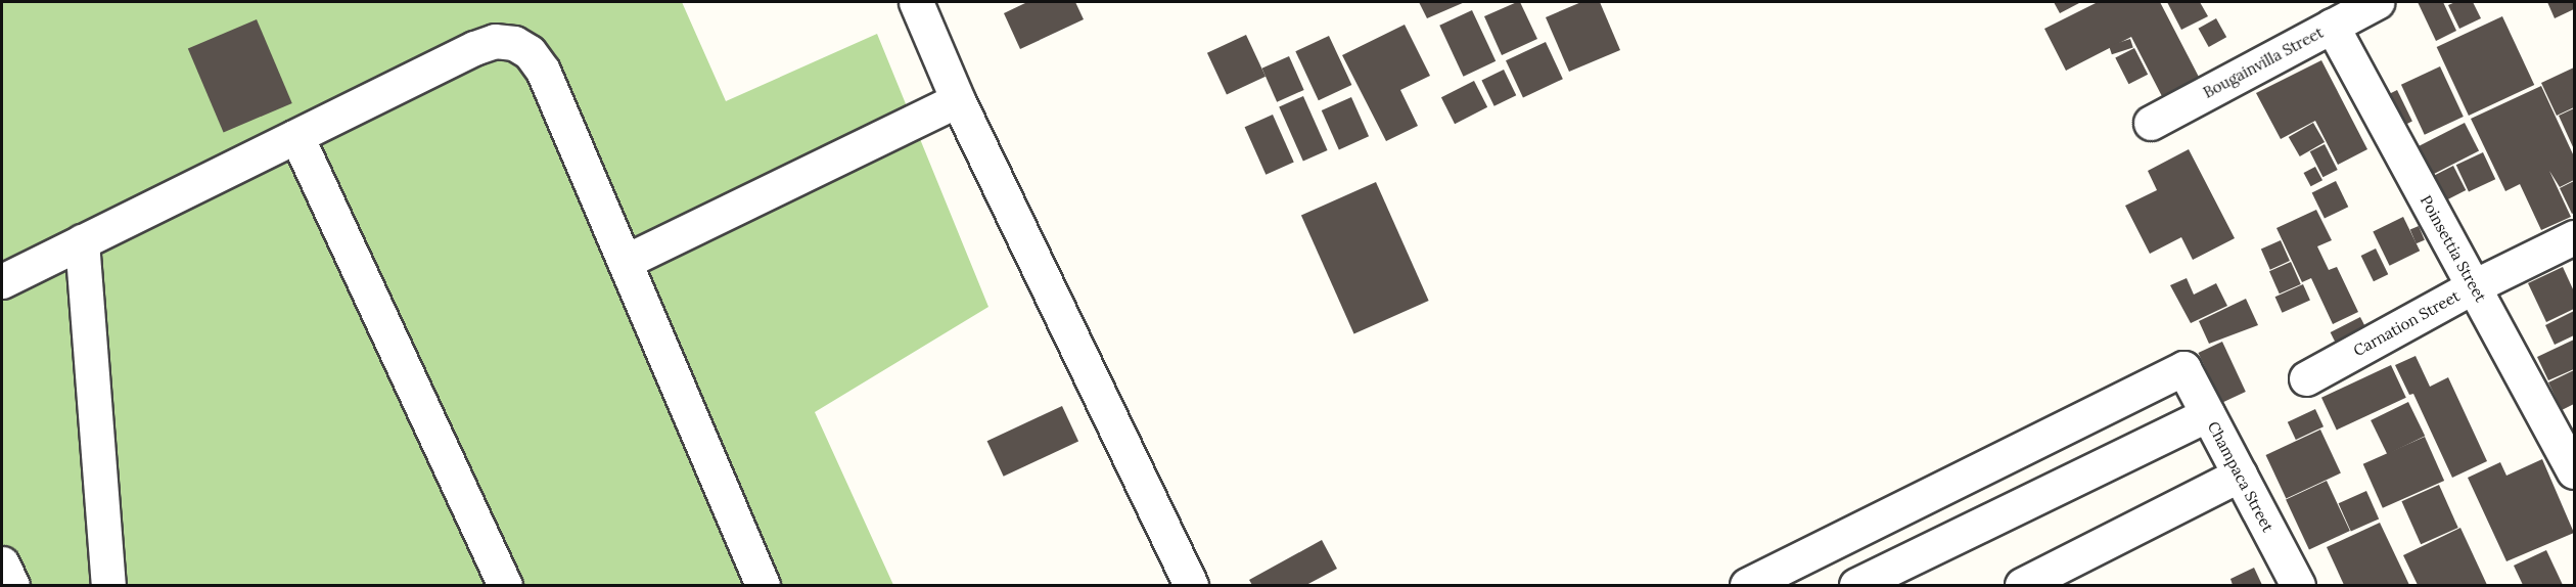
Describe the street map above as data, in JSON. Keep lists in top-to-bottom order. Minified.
{"streets":{"street":["Bougainvilla Street","Poinsettia Street","Carnation Street","Champaca Street"]},"crossings":[["Bougainvilla Street","Poinsettia Street"],["Poinsettia Street","Carnation Street"]]}
